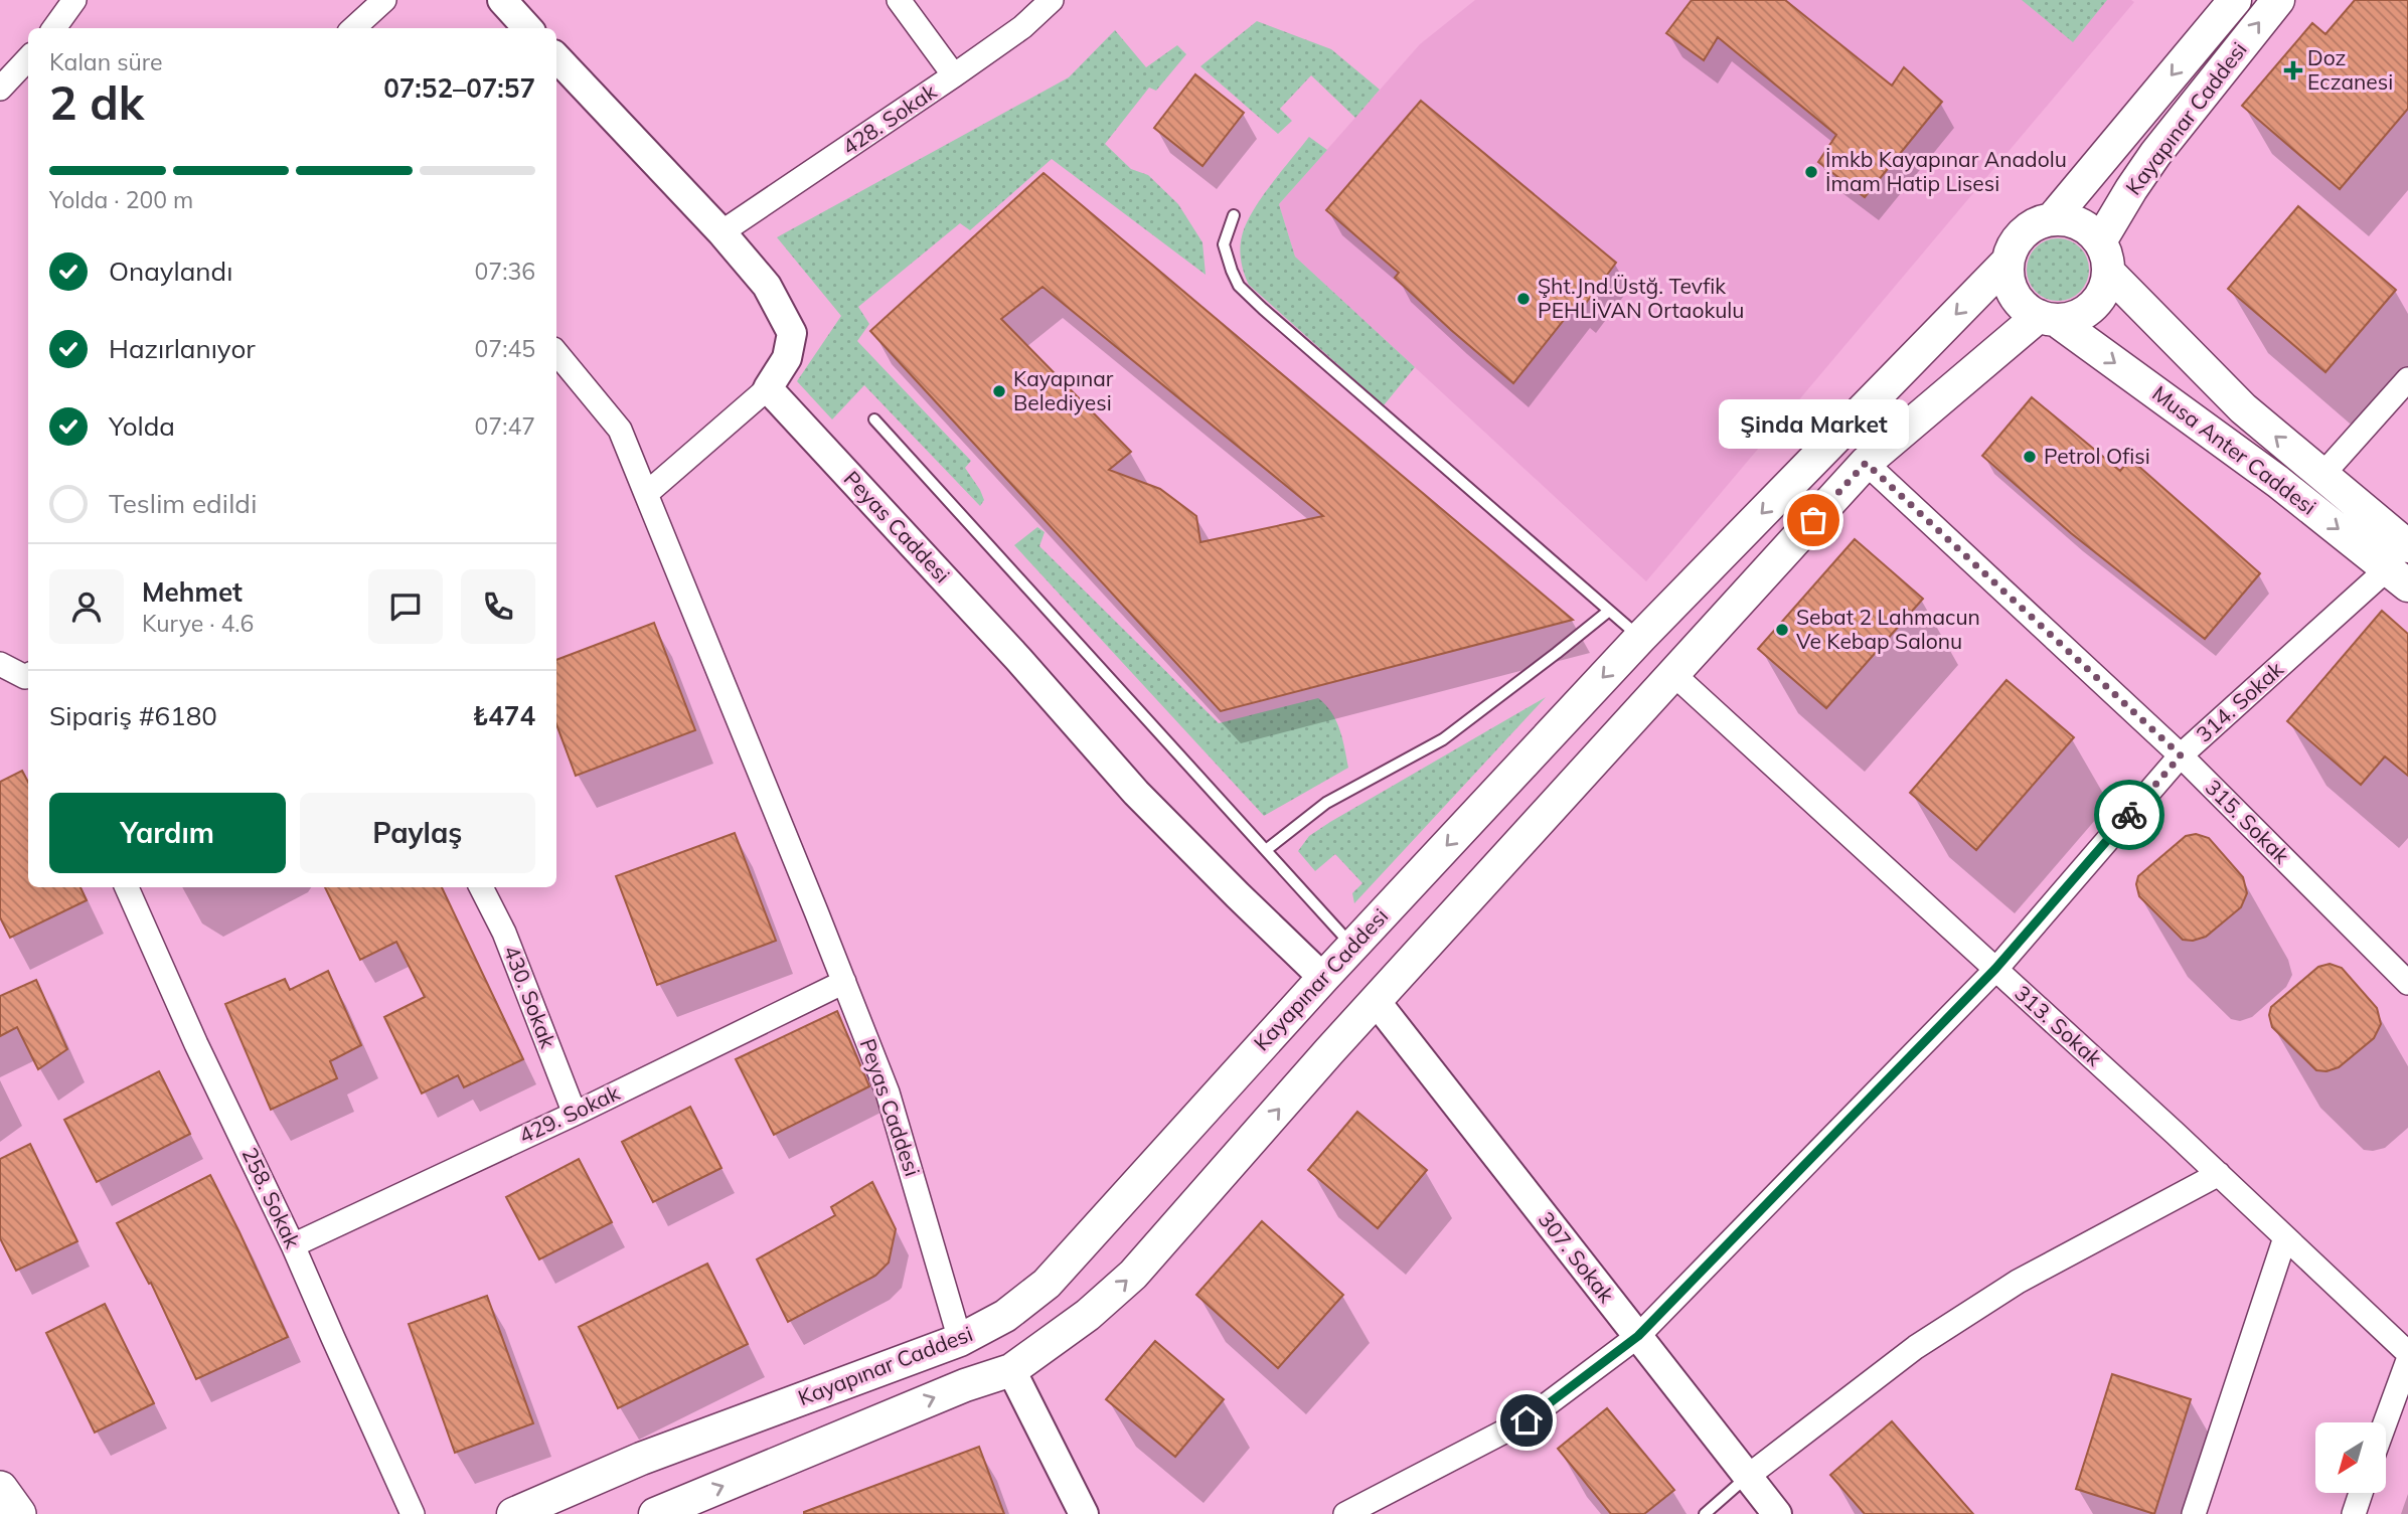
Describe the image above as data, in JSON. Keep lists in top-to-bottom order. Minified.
{"streets":{"main road":["Kayapınar Caddesi","Musa Anter Caddesi"],"street":["428. Sokak","Peyas Caddesi","314. Sokak","315. Sokak","430. Sokak","313. Sokak","429. Sokak","258. Sokak","307. Sokak"]},"crossings":[["Kayapınar Caddesi","Musa Anter Caddesi"],["Kayapınar Caddesi","Peyas Caddesi"],["Musa Anter Caddesi","314. Sokak"],["Peyas Caddesi","429. Sokak"],["314. Sokak","315. Sokak"],["314. Sokak","313. Sokak"],["314. Sokak","307. Sokak"],["430. Sokak","429. Sokak"],["429. Sokak","258. Sokak"]],"places":{"health":["Doz Eczanesi"],"other":["İmkb Kayapınar Anadolu İmam Hatip Lisesi","Şht.Jnd.Üstğ. Tevfik PEHLİVAN Ortaokulu","Kayapınar Belediyesi","Petrol Ofisi","Şinda Market","Sebat 2 Lahmacun Ve Kebap Salonu"]},"north":"bottom left","page":{"heading":["2 dk","Kalan süre","07:52–07:57"],"panel":["Mehmet","Kurye · 4.6","Sipariş #6180","₺474"],"bar":"Yolda · 200 m","list":[["Onaylandı","07:36"],["Hazırlanıyor","07:45"],["Yolda","07:47"],"Teslim edildi"],"bubble":"Şinda Market","buttons":["Yardım","Paylaş"]}}
